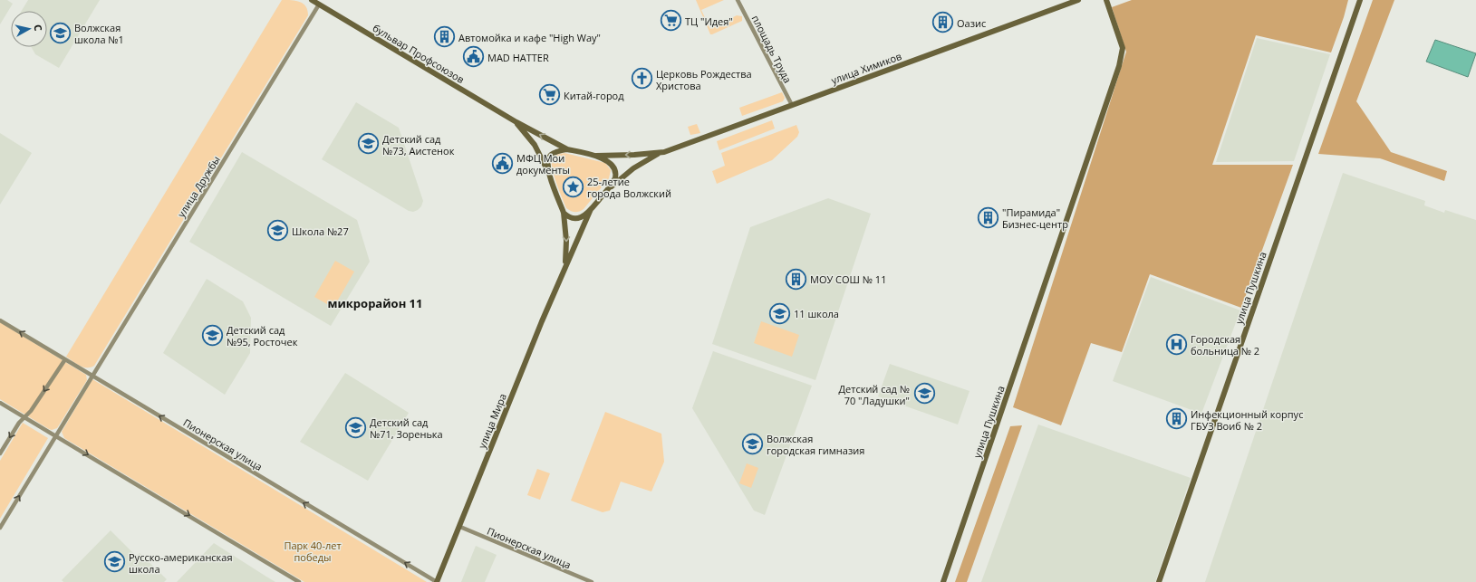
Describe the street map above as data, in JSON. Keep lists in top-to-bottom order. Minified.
{"streets":{"street":["площадь Труда","бульвар Профсоюзов","улица Химиков","улица Дружбы","улица Пушкина","улица Мира","Пионерская улица"]},"crossings":[["площадь Труда","улица Химиков"],["бульвар Профсоюзов","улица Химиков"],["бульвар Профсоюзов","улица Дружбы"],["бульвар Профсоюзов","улица Мира"],["улица Химиков","улица Мира"],["улица Дружбы","Пионерская улица"],["улица Мира","Пионерская улица"]],"one_way":["Пионерская улица"],"districts":["микрорайон 11"],"parks":["Парк 40-лет победы"],"places":{"supermarket":["ТЦ \"Идея\"","Китай-город"],"building":["Оазис","Автомойка и кафе \"High Way\"","\"Пирамида\" Бизнес-центр","МОУ СОШ № 11","Инфекционный корпус ГБУЗ Воиб № 2"],"school or university":["Волжская школа №1","Детский сад №73, Аистенок","Школа №27","11 школа","Детский сад №95, Росточек","Детский сад № 70 \"Ладушки\"","Детский сад №71, Зоренька","Волжская городская гимназия","Русско-американская школа"],"public building":["MAD HATTER","МФЦ Мои документы"],"church":["Церковь Рождества Христова"],"place":["25-летие города Волжский"],"hospital":["Городская больница № 2"]},"north":"right"}
